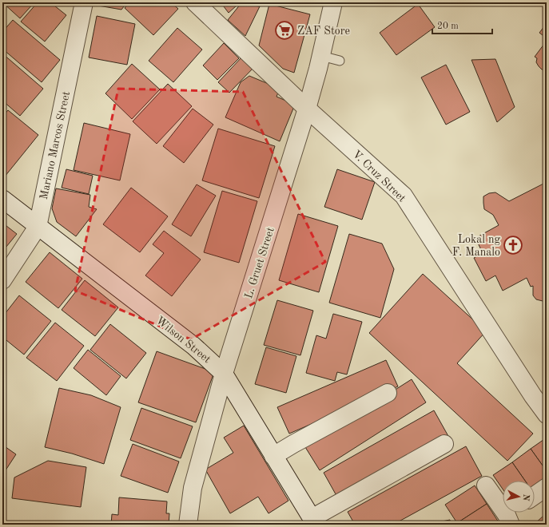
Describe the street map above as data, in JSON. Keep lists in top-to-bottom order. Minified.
{"streets":{"street":["Mariano Marcos Street","V. Cruz Street","L. Gruet Street","Wilson Street"]},"crossings":[["Mariano Marcos Street","Wilson Street"],["V. Cruz Street","L. Gruet Street"],["L. Gruet Street","Wilson Street"]],"places":{"supermarket":["ZAF Store"],"church":["Lokal ng F. Manalo"]},"scale_bar":"20 m","north":"right"}
